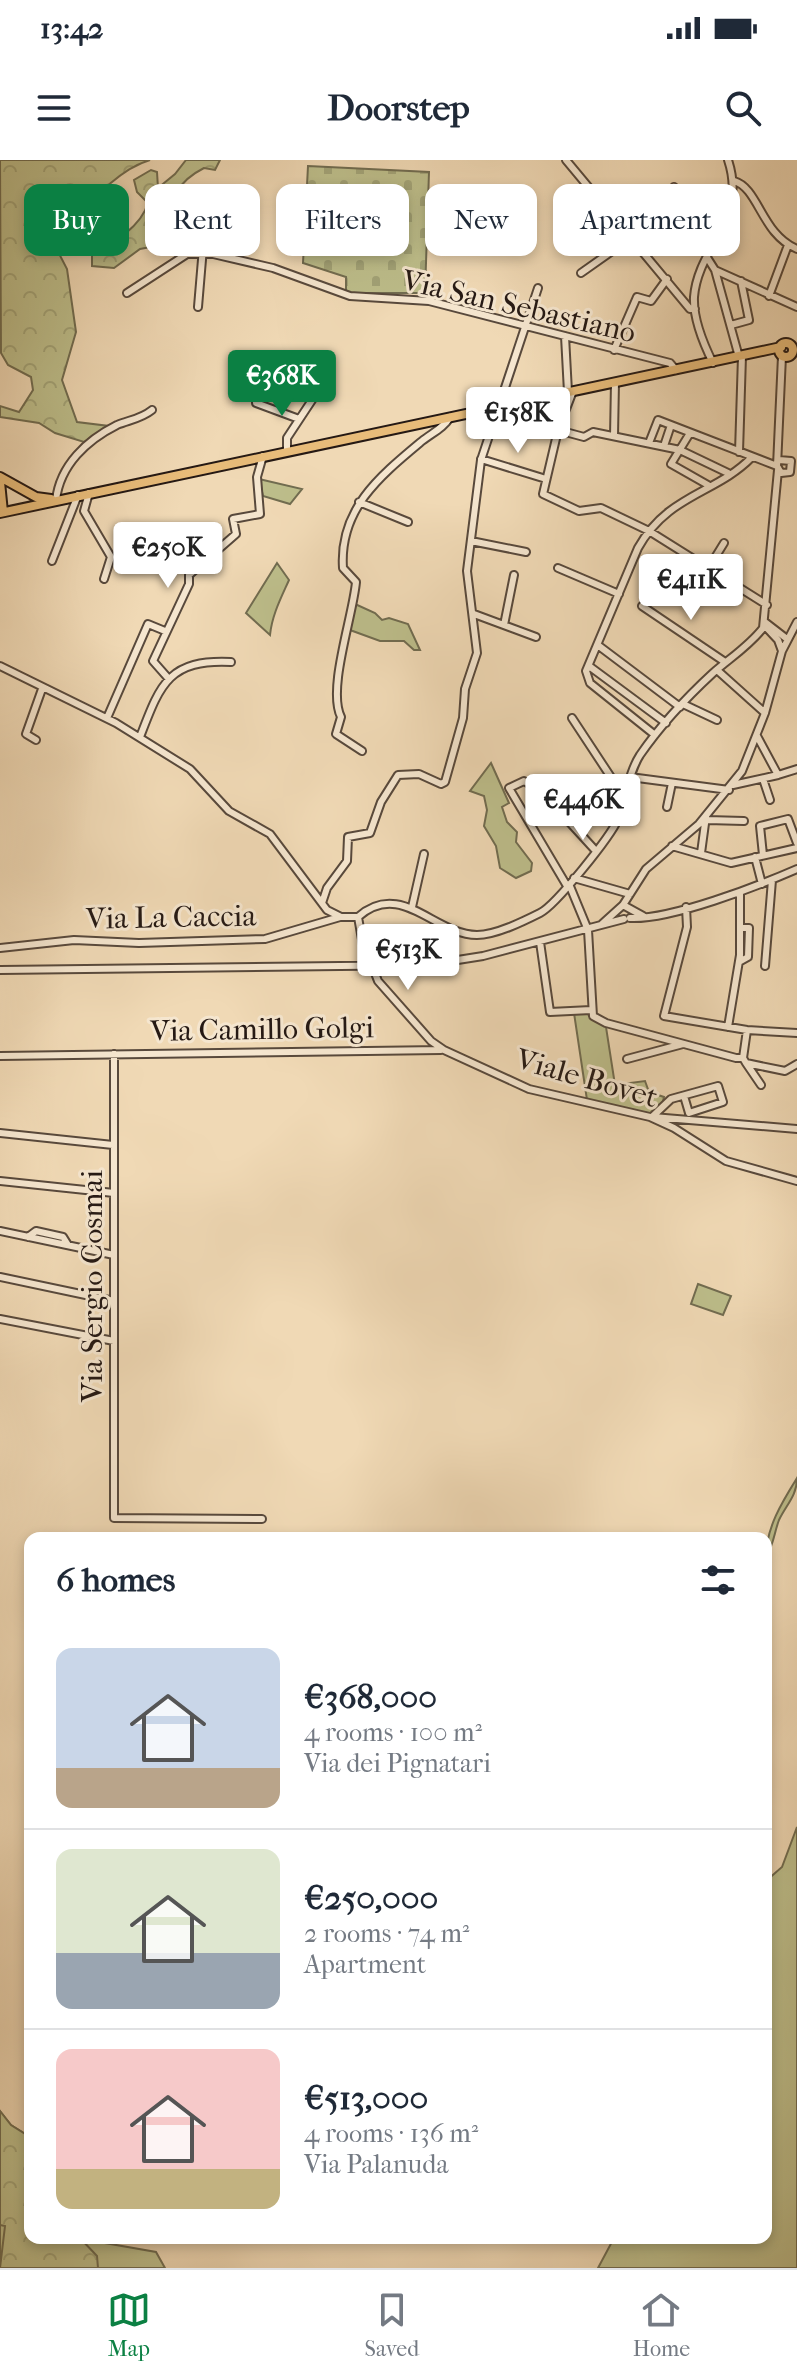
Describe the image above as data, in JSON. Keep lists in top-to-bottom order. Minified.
{"streets":{"street":["Via San Sebastiano","Via La Caccia","Via Camillo Golgi","Viale Bovet","Via Sergio Cosmai"]},"crossings":[["Via Camillo Golgi","Viale Bovet"],["Via Camillo Golgi","Via Sergio Cosmai"]],"page":{"status":"13:42","header":"Doorstep","chip":["Buy","Rent","Filters","New","Apartment"],"price":["€368K","€158K","€250K","€411K","€446K","€513K"],"heading":"6 homes","list":[{"name":"€368,000","note":"4 rooms · 100 m² · Via dei Pignatari"},{"name":"€250,000","note":"2 rooms · 74 m² · Apartment"},{"name":"€513,000","note":"4 rooms · 136 m² · Via Palanuda"}],"tabs":["Map","Saved","Home"]}}
